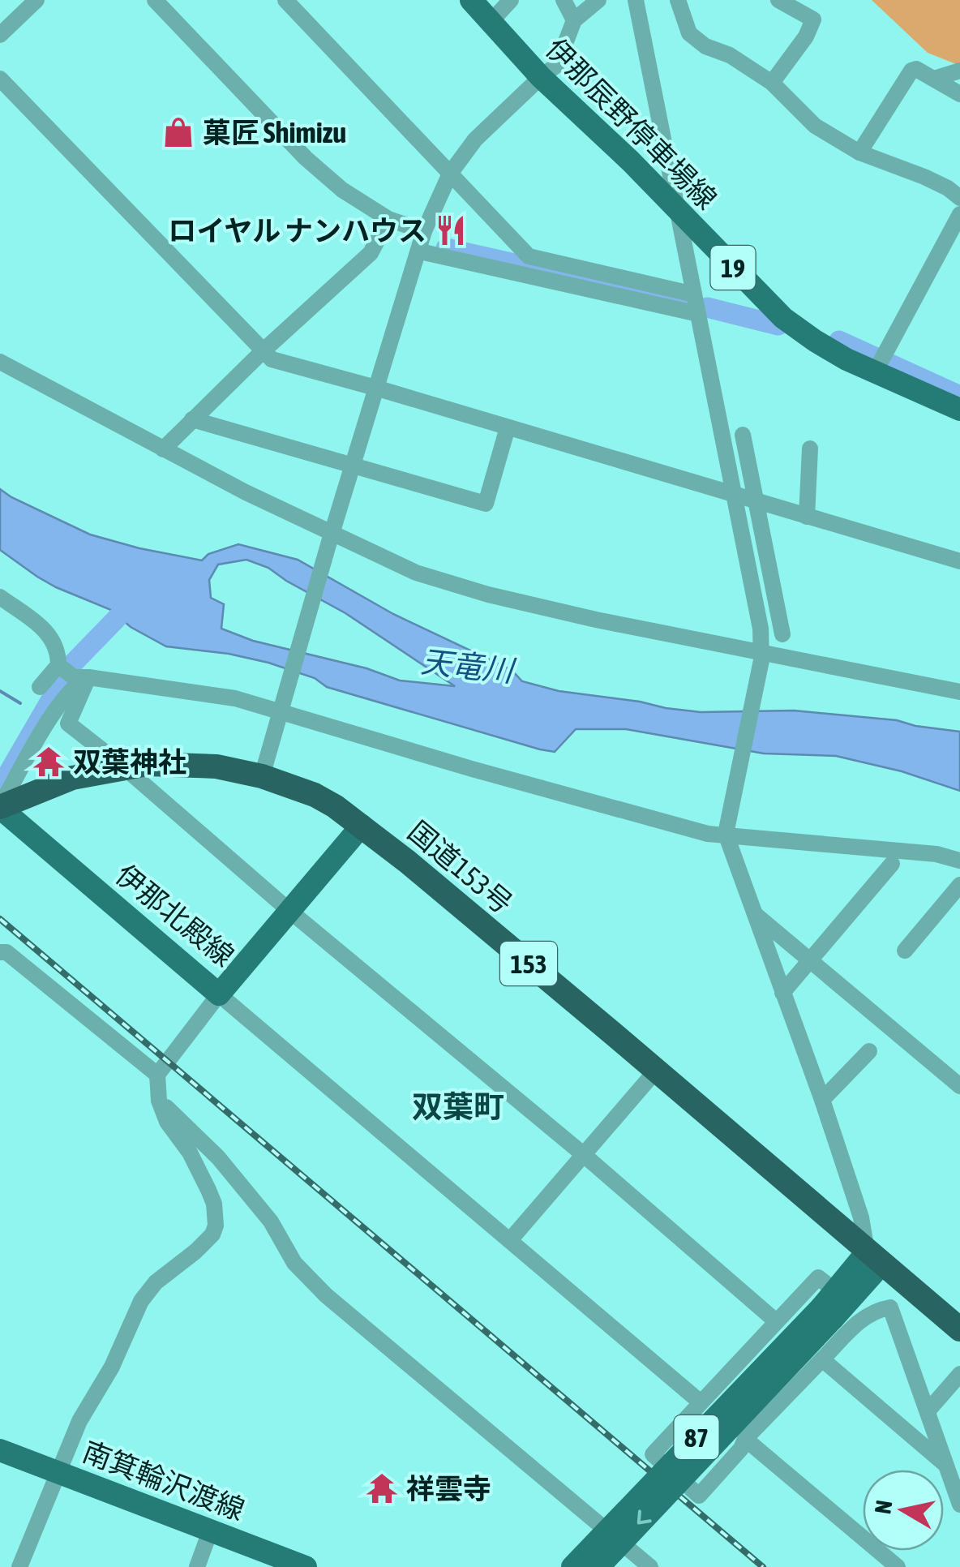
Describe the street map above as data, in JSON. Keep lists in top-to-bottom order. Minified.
{"streets":{"highway":["国道153号","153"],"main road":["伊那辰野停車場線","19","伊那北殿線","87","南箕輪沢渡線"]},"crossings":[["国道153号","伊那北殿線"],["国道153号","87"]],"districts":["双葉町"],"water":["天竜川"],"places":{"shop":["菓匠 Shimizu"],"restaurant":["ロイヤル ナンハウス"],"temple":["双葉神社","祥雲寺"]},"north":"left"}
